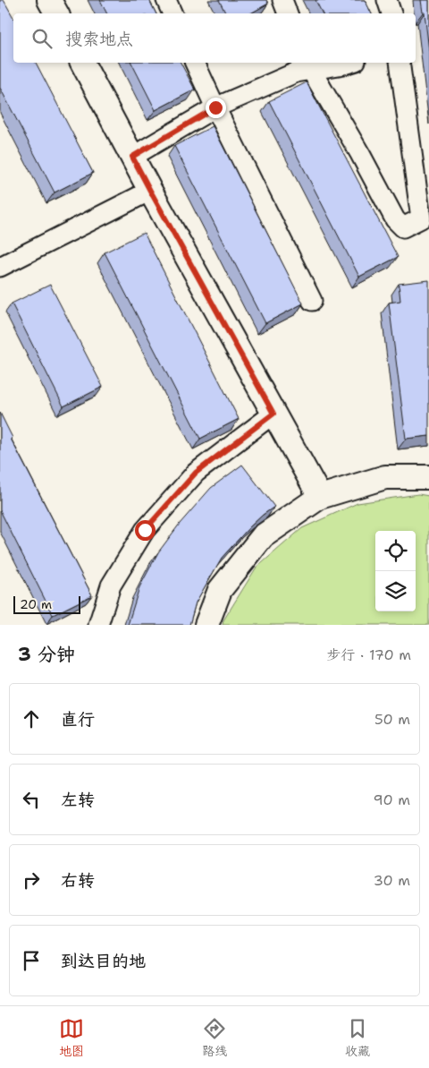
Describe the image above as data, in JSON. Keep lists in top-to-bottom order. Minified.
{"scale_bar":"20 m","page":{"search":"搜索地点","scale":"20 m","heading":["3 分钟","步行 · 170 m"],"list":[["直行","50 m"],["左转","90 m"],["右转","30 m"],"到达目的地"],"nav":["地图","路线","收藏"]}}
